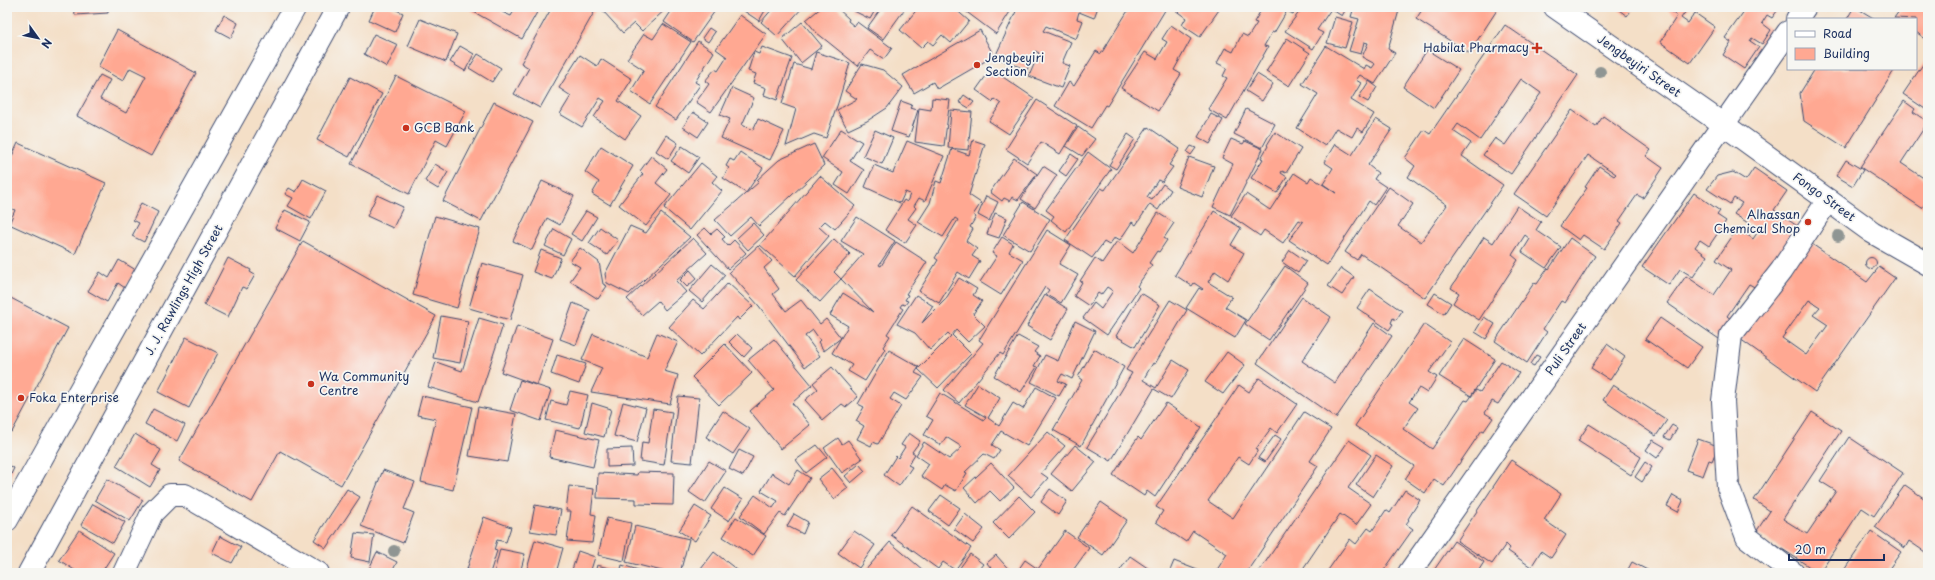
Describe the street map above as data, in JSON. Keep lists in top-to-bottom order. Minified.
{"streets":{"street":["Jengbeyiri Street","Fongo Street","J. J. Rawlings High Street","Puli Street"]},"crossings":[["Jengbeyiri Street","Fongo Street"],["Jengbeyiri Street","Puli Street"],["Fongo Street","Puli Street"]],"places":{"health":["Habilat Pharmacy"],"other":["Jengbeyiri Section","GCB Bank","Alhassan Chemical Shop","Wa Community Centre","Foka Enterprise"]},"legend":["Road","Building"],"scale_bar":"20 m","north":"bottom right"}
